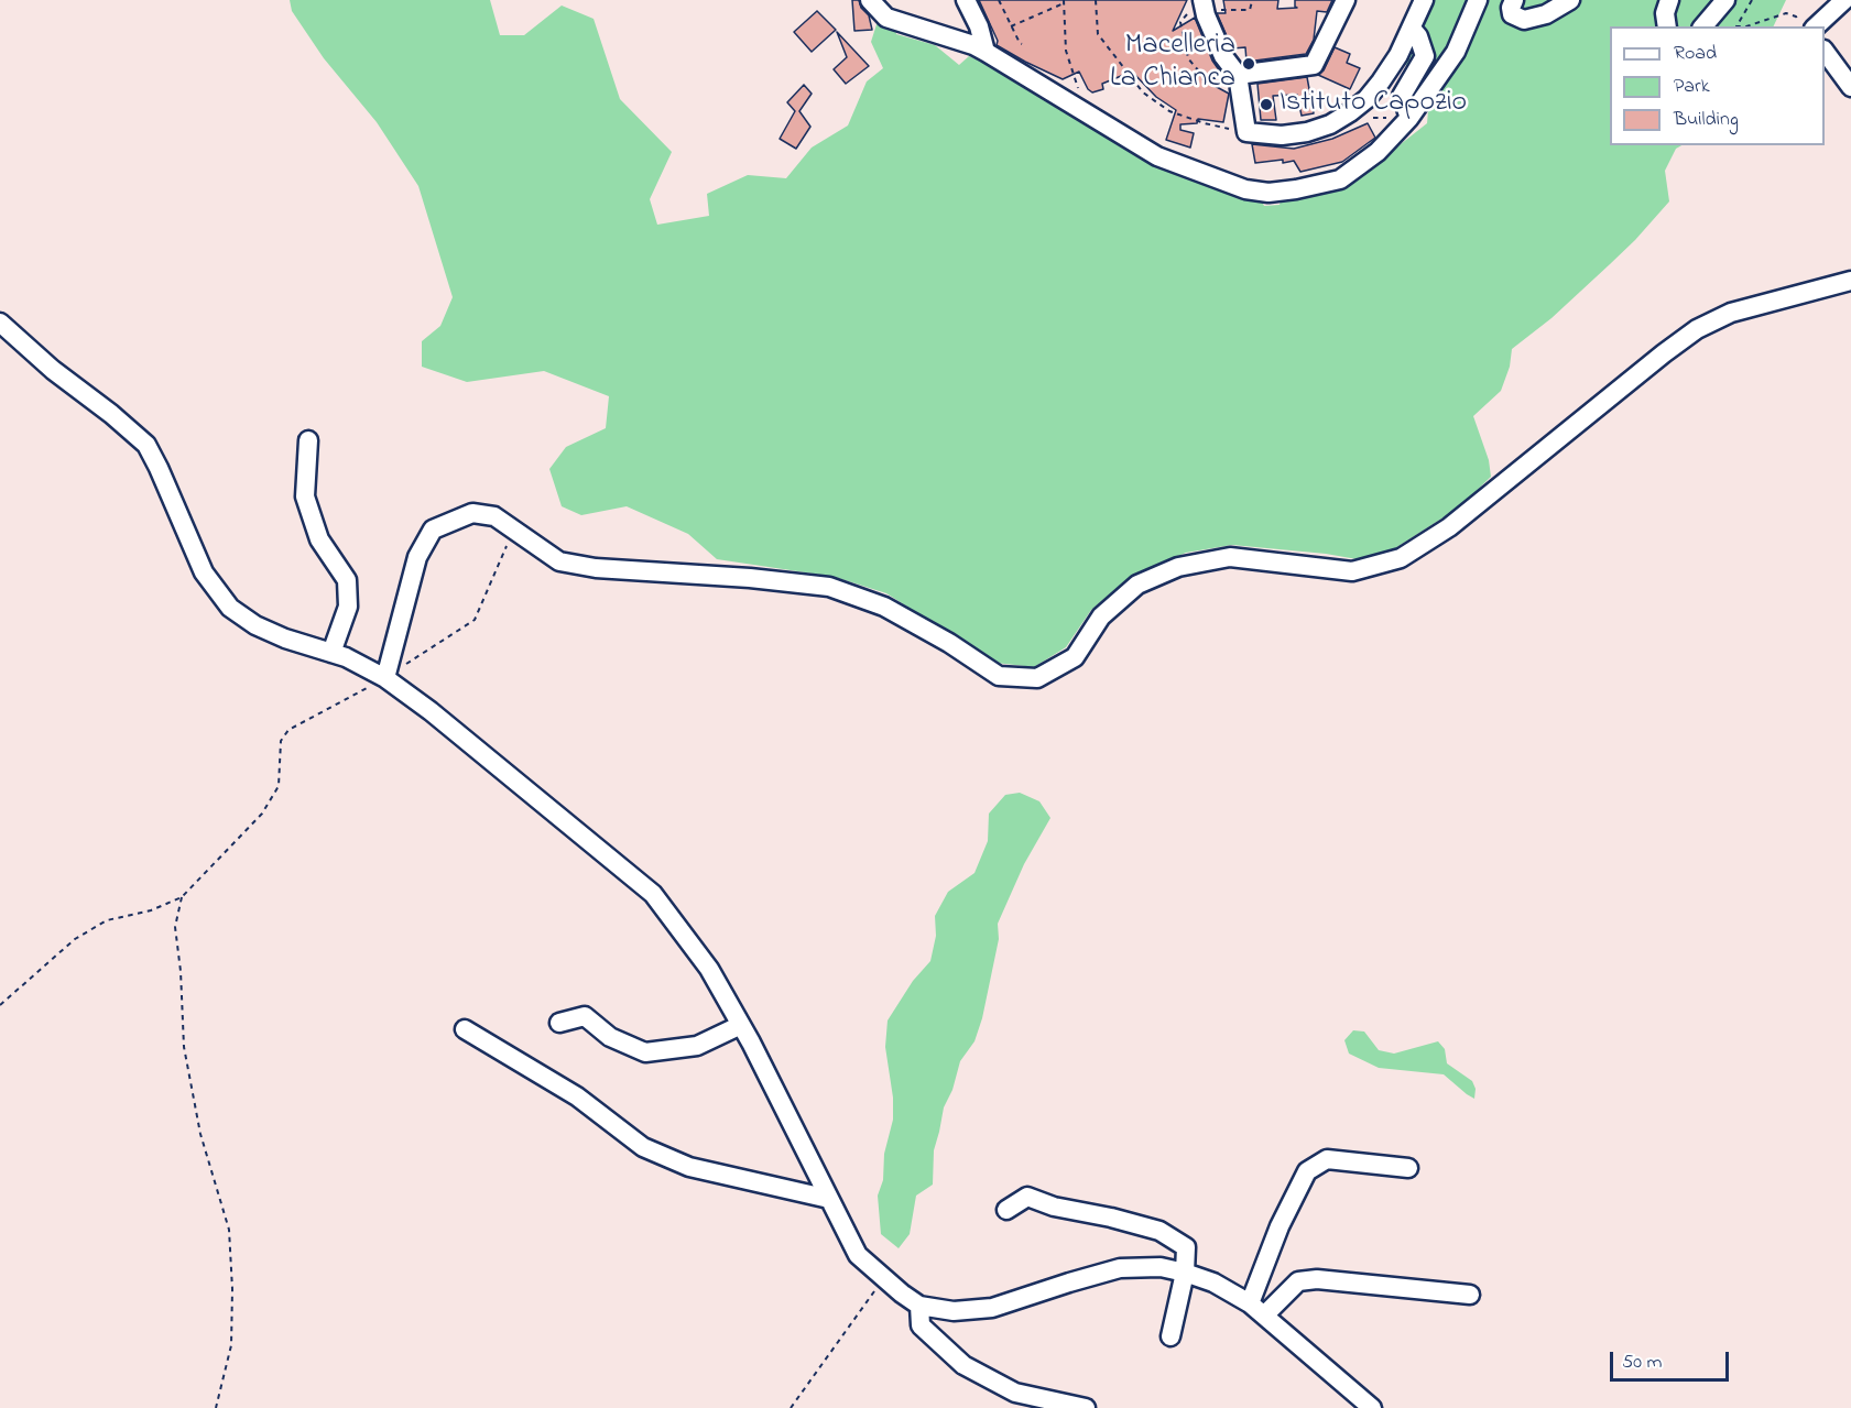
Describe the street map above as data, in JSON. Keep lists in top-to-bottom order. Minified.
{"places":["Macelleria La Chianca","Istituto Capozio"],"legend":["Road","Park","Building"],"scale_bar":"50 m"}
